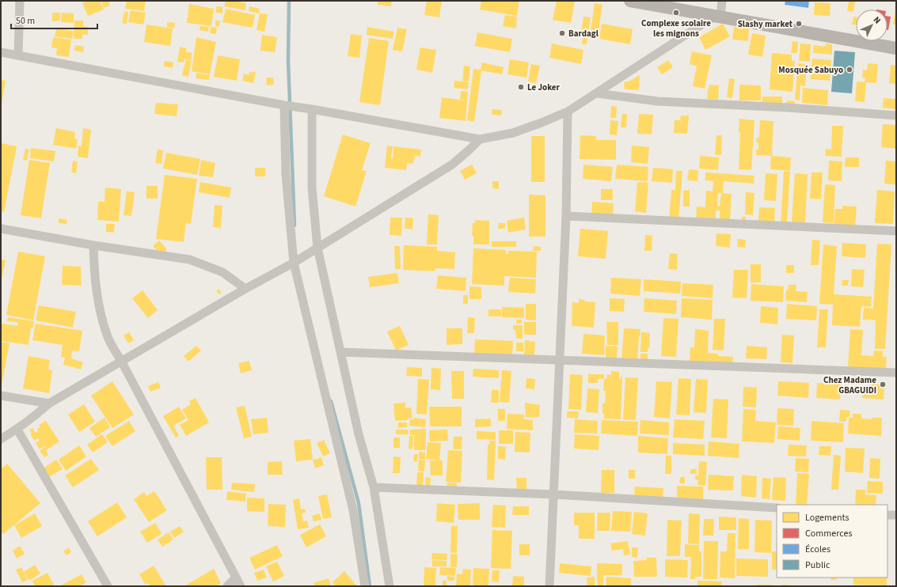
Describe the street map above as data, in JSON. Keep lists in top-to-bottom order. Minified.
{"places":["Complexe scolaire les mignons","Slashy market","Bardagl","Mosquée Sabuyo","Le Joker","Chez Madame GBAGUIDI"],"legend":["Logements","Commerces","Écoles","Public"],"scale_bar":"50 m","north":"top right"}
